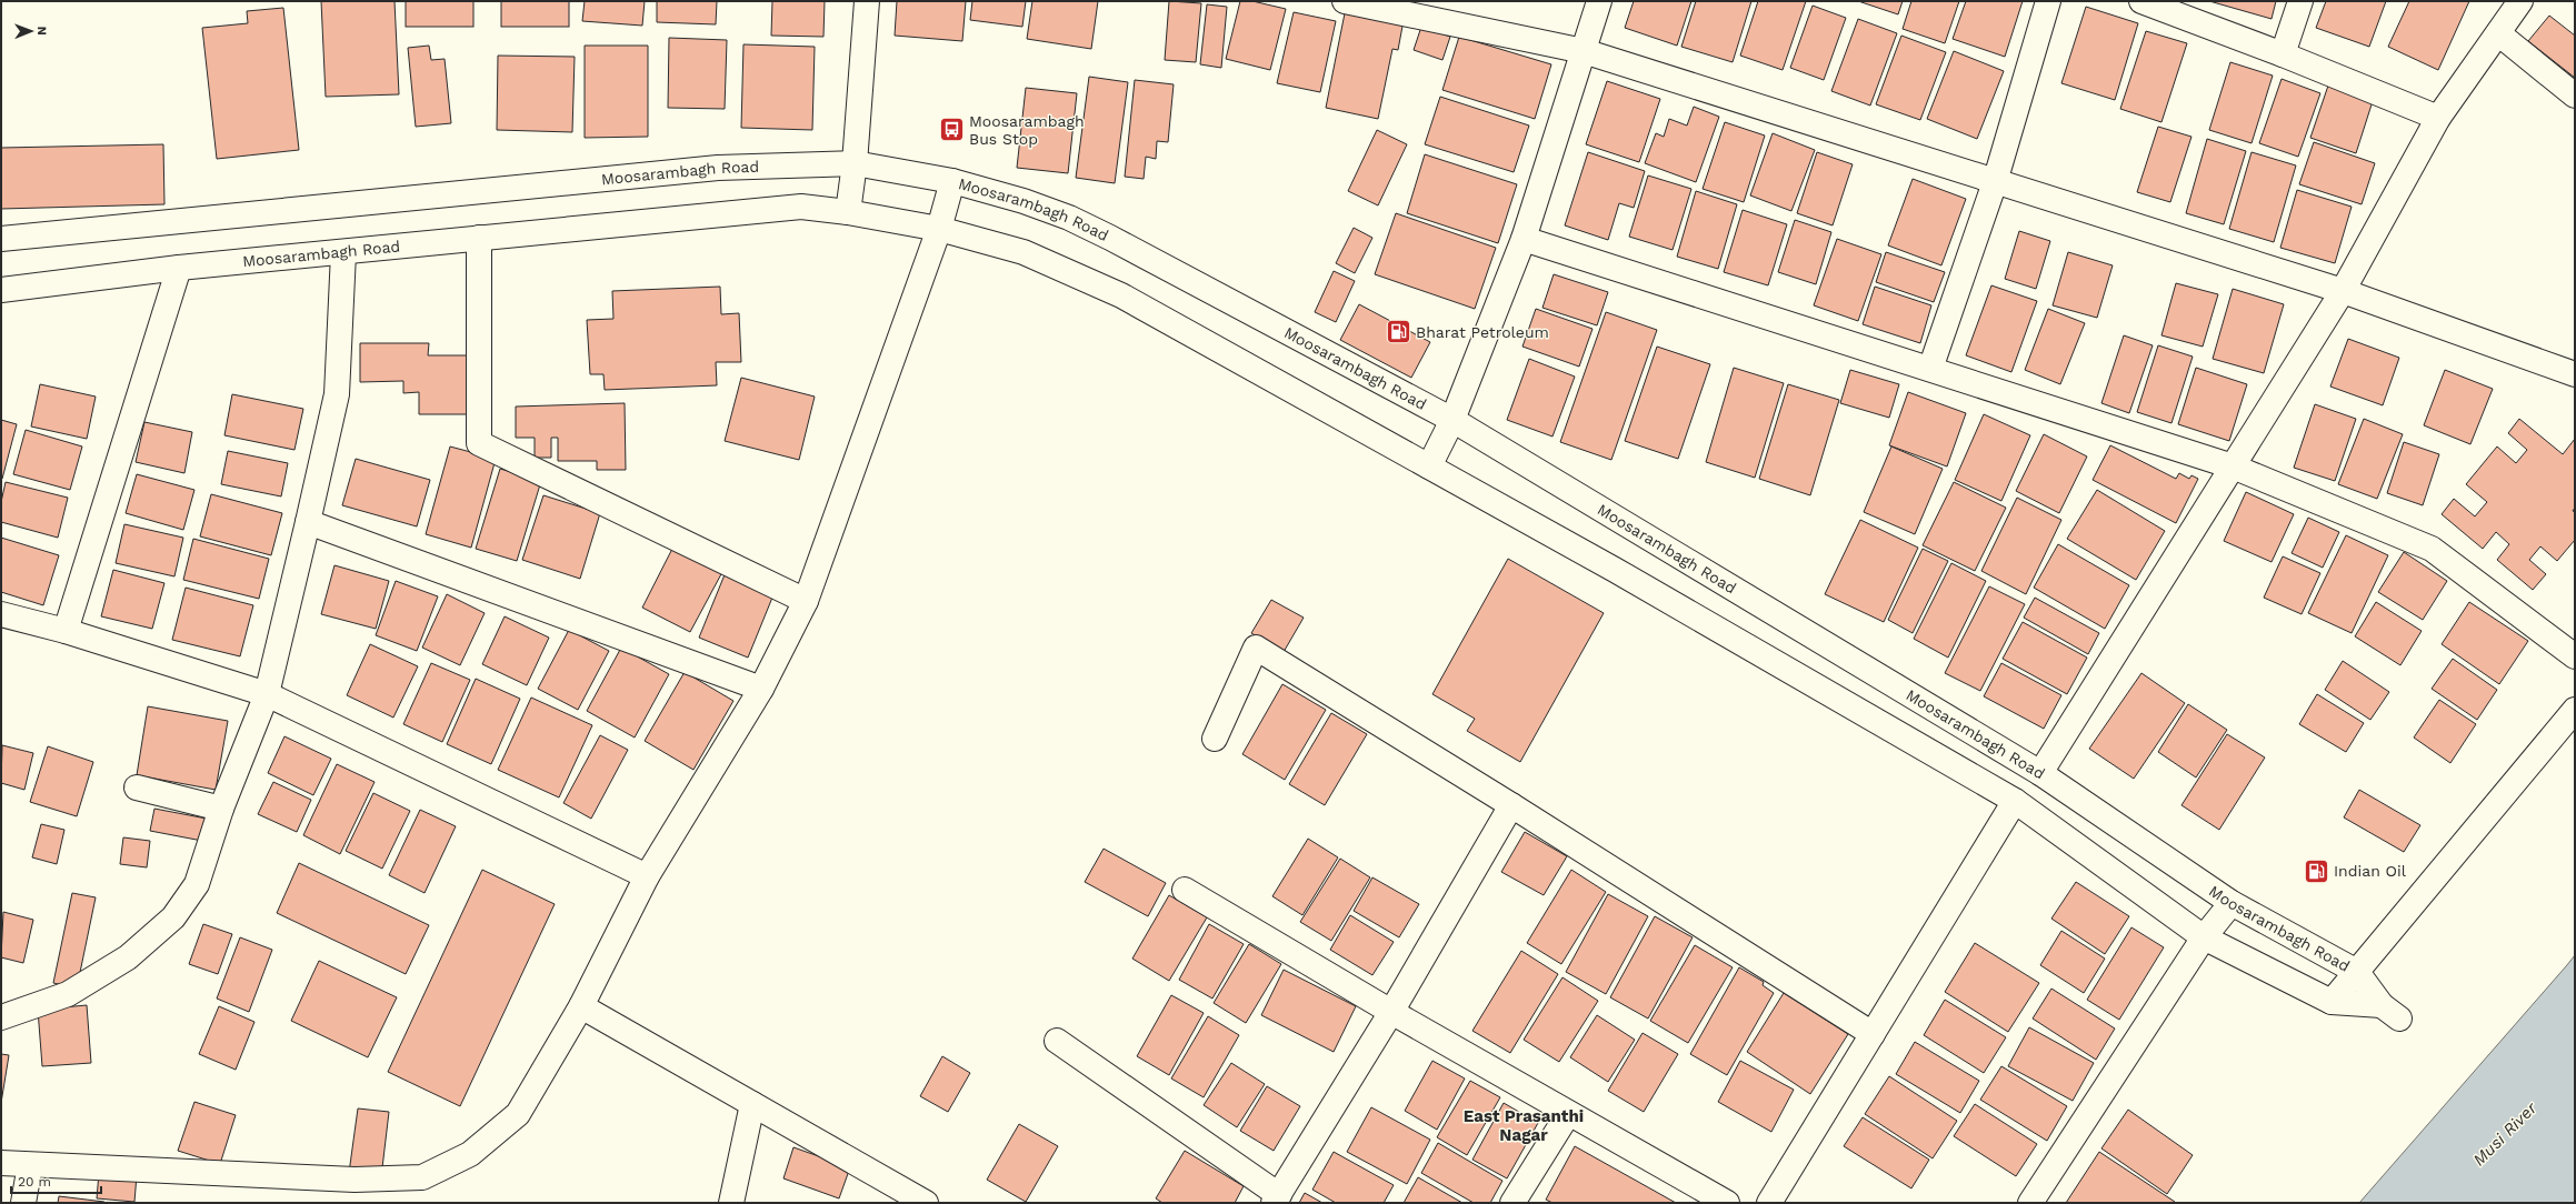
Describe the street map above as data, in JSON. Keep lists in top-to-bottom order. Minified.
{"streets":{"street":["Moosarambagh Road"]},"districts":["East Prasanthi Nagar"],"water":["Musi River"],"places":{"bus stop":["Moosarambagh Bus Stop"],"fuel station":["Bharat Petroleum","Indian Oil"]},"scale_bar":"20 m","north":"right"}
